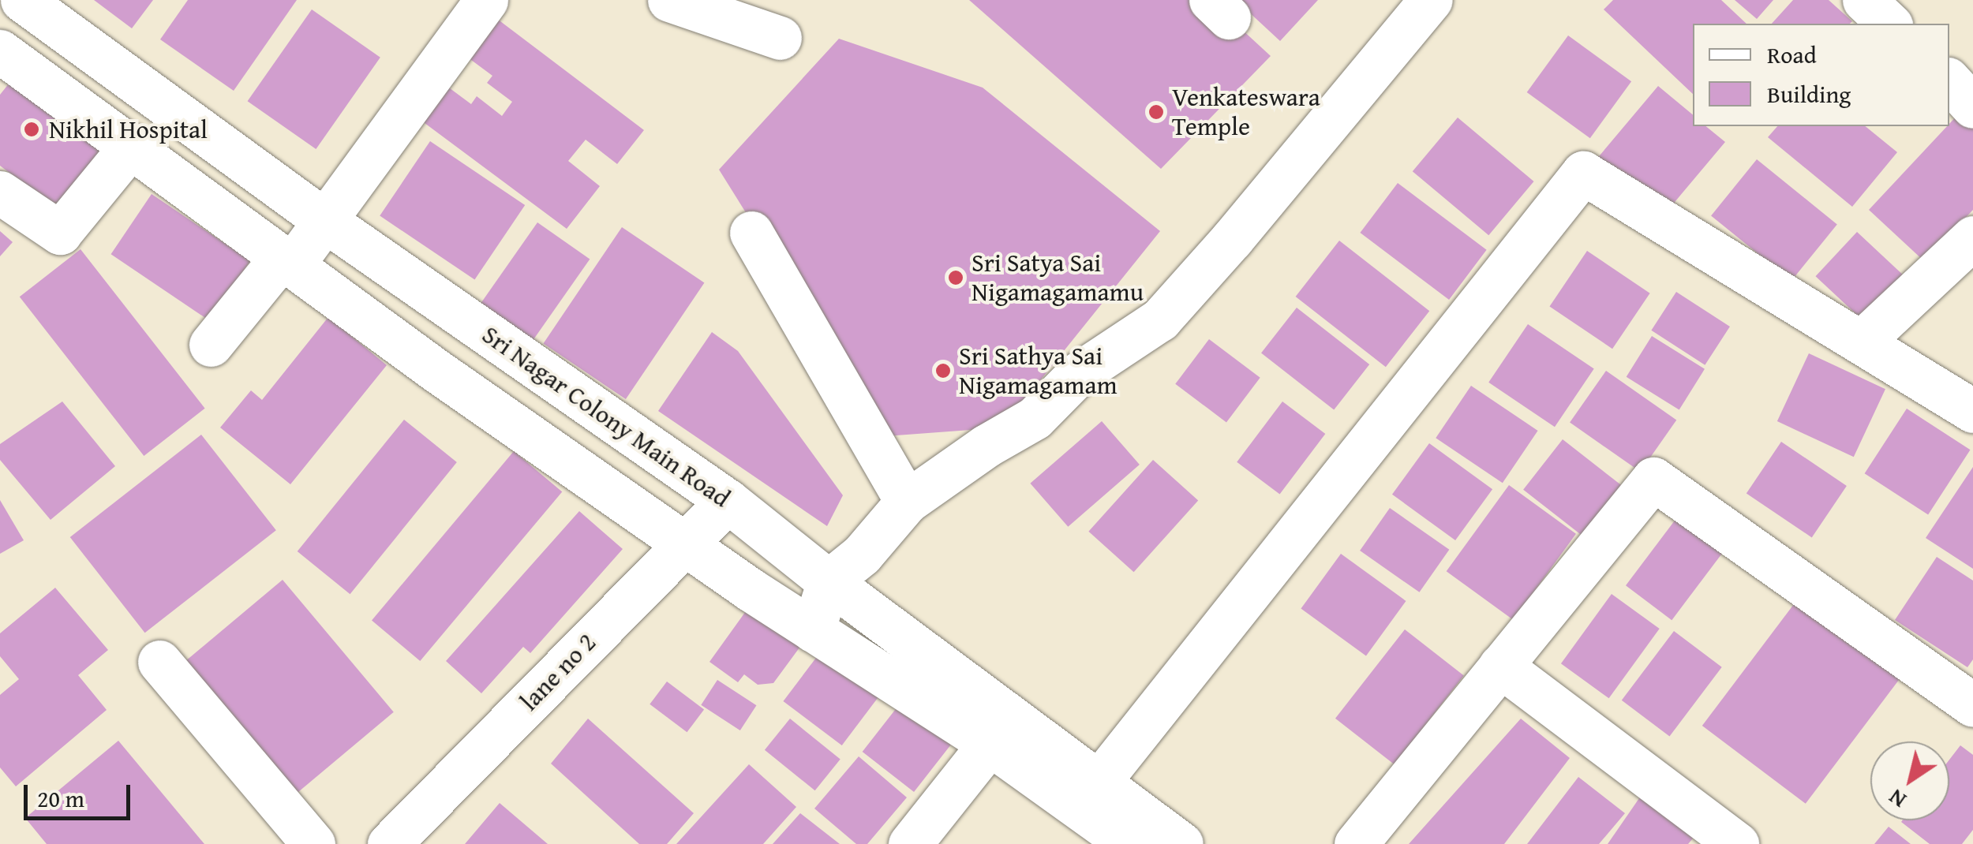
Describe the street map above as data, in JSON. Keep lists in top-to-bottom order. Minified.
{"streets":{"street":["Sri Nagar Colony Main Road","lane no 2"]},"crossings":[["Sri Nagar Colony Main Road","lane no 2"]],"places":["Venkateswara Temple","Nikhil Hospital","Sri Satya Sai Nigamagamamu","Sri Sathya Sai Nigamagamam"],"legend":["Road","Building"],"scale_bar":"20 m","north":"bottom left"}
